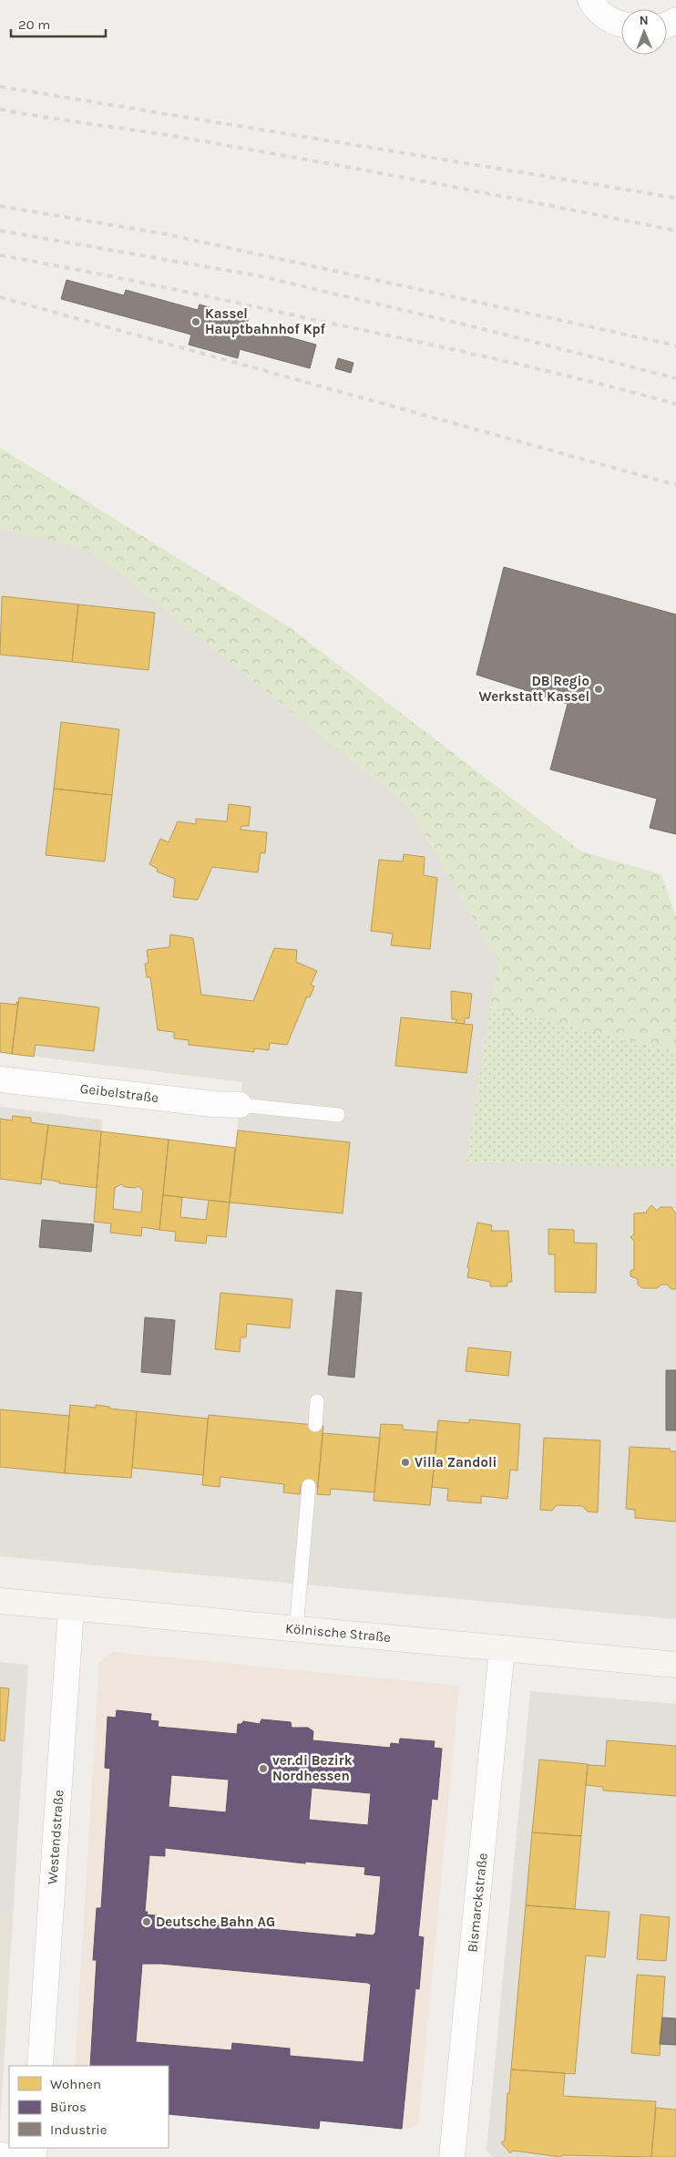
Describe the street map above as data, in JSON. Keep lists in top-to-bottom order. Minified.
{"streets":{"main road":["Kölnische Straße"],"street":["Geibelstraße","Westendstraße","Bismarckstraße"]},"crossings":[["Kölnische Straße","Westendstraße"],["Kölnische Straße","Bismarckstraße"]],"places":["Kassel Hauptbahnhof Kpf","DB Regio Werkstatt Kassel","Villa Zandoli","ver.di Bezirk Nordhessen","Deutsche Bahn AG"],"legend":["Wohnen","Büros","Industrie"],"scale_bar":"20 m","north":"top"}
